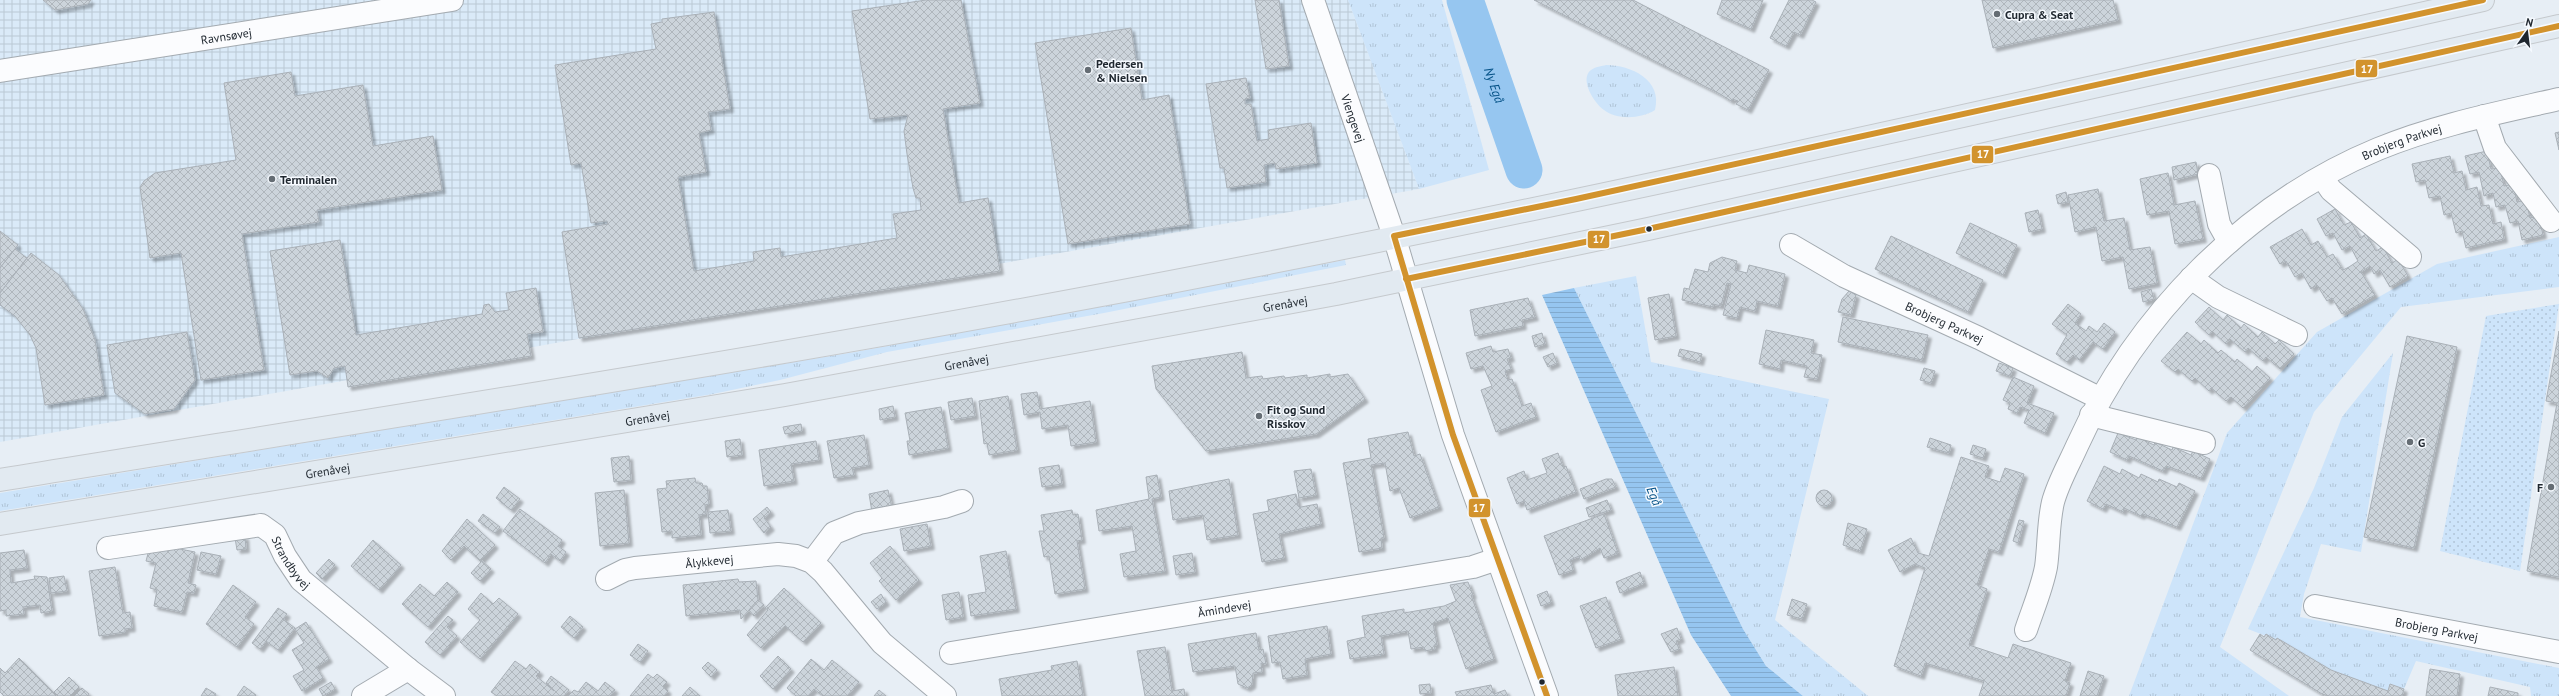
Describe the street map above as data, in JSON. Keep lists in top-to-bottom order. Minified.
{"streets":{"main road":["Grenåvej"],"street":["Ravnsøvej","Viengevej","Brobjerg Parkvej","Ålykkevej","Strandbyvej","Åmindevej"]},"crossings":[["Viengevej","Grenåvej"],["Viengevej","Åmindevej"]],"water":["Ny Egå","Egå"],"places":["Cupra & Seat","Pedersen & Nielsen","Terminalen","Fit og Sund Risskov","G","F"],"lines":["transit line 17"],"north":"top"}
